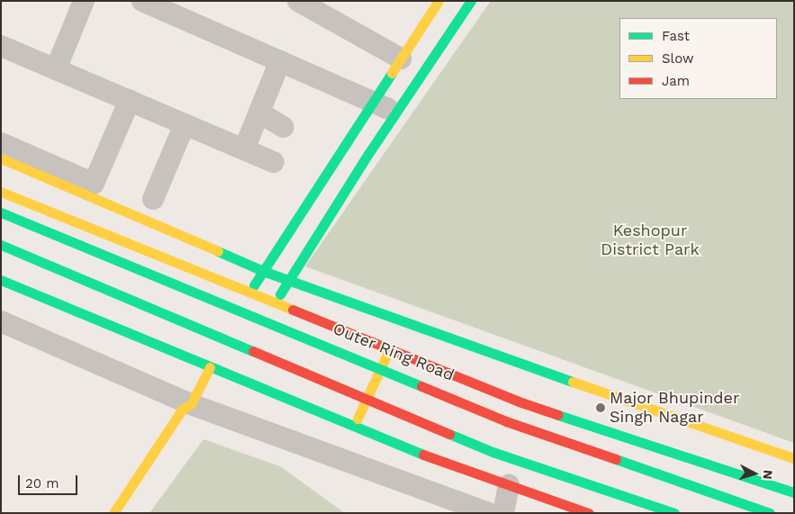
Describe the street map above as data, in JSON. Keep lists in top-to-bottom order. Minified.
{"streets":{"street":["Outer Ring Road"]},"parks":["Keshopur District Park"],"places":["Major Bhupinder Singh Nagar"],"legend":["Fast","Slow","Jam"],"scale_bar":"20 m","north":"right"}
